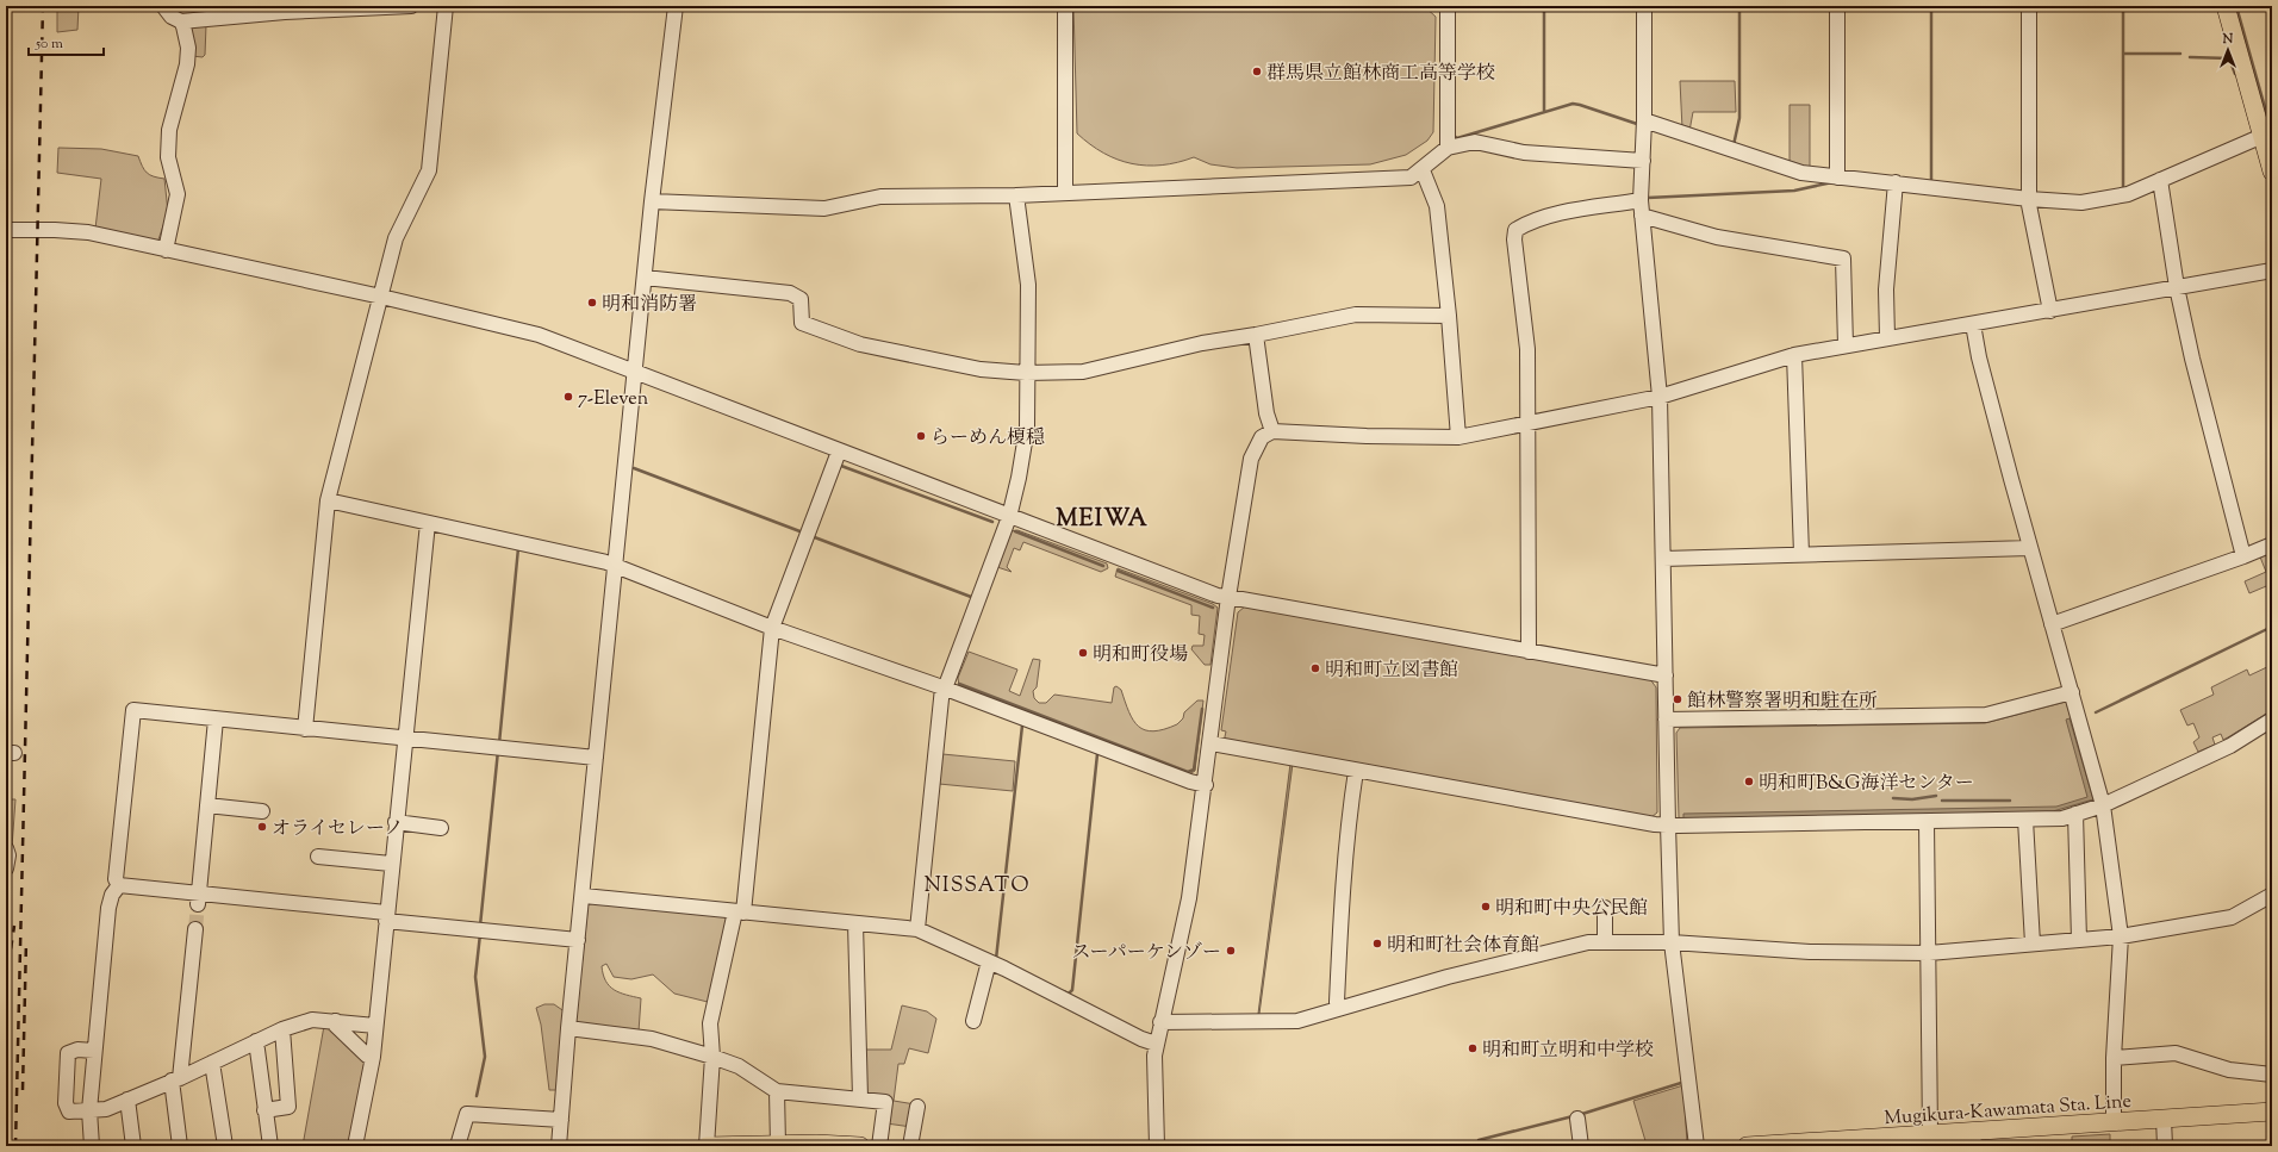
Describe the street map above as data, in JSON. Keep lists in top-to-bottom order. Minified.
{"streets":{"main road":["Mugikura-Kawamata Sta. Line"]},"districts":["MEIWA","NISSATO"],"places":["群馬県立館林商工高等学校","明和消防署","7-Eleven","らーめん榎穏","明和町役場","明和町立図書館","館林警察署明和駐在所","明和町B&G海洋センター","オライセレーノ","明和町中央公民館","明和町社会体育館","スーパーケンゾー","明和町立明和中学校"],"scale_bar":"50 m","north":"top"}
